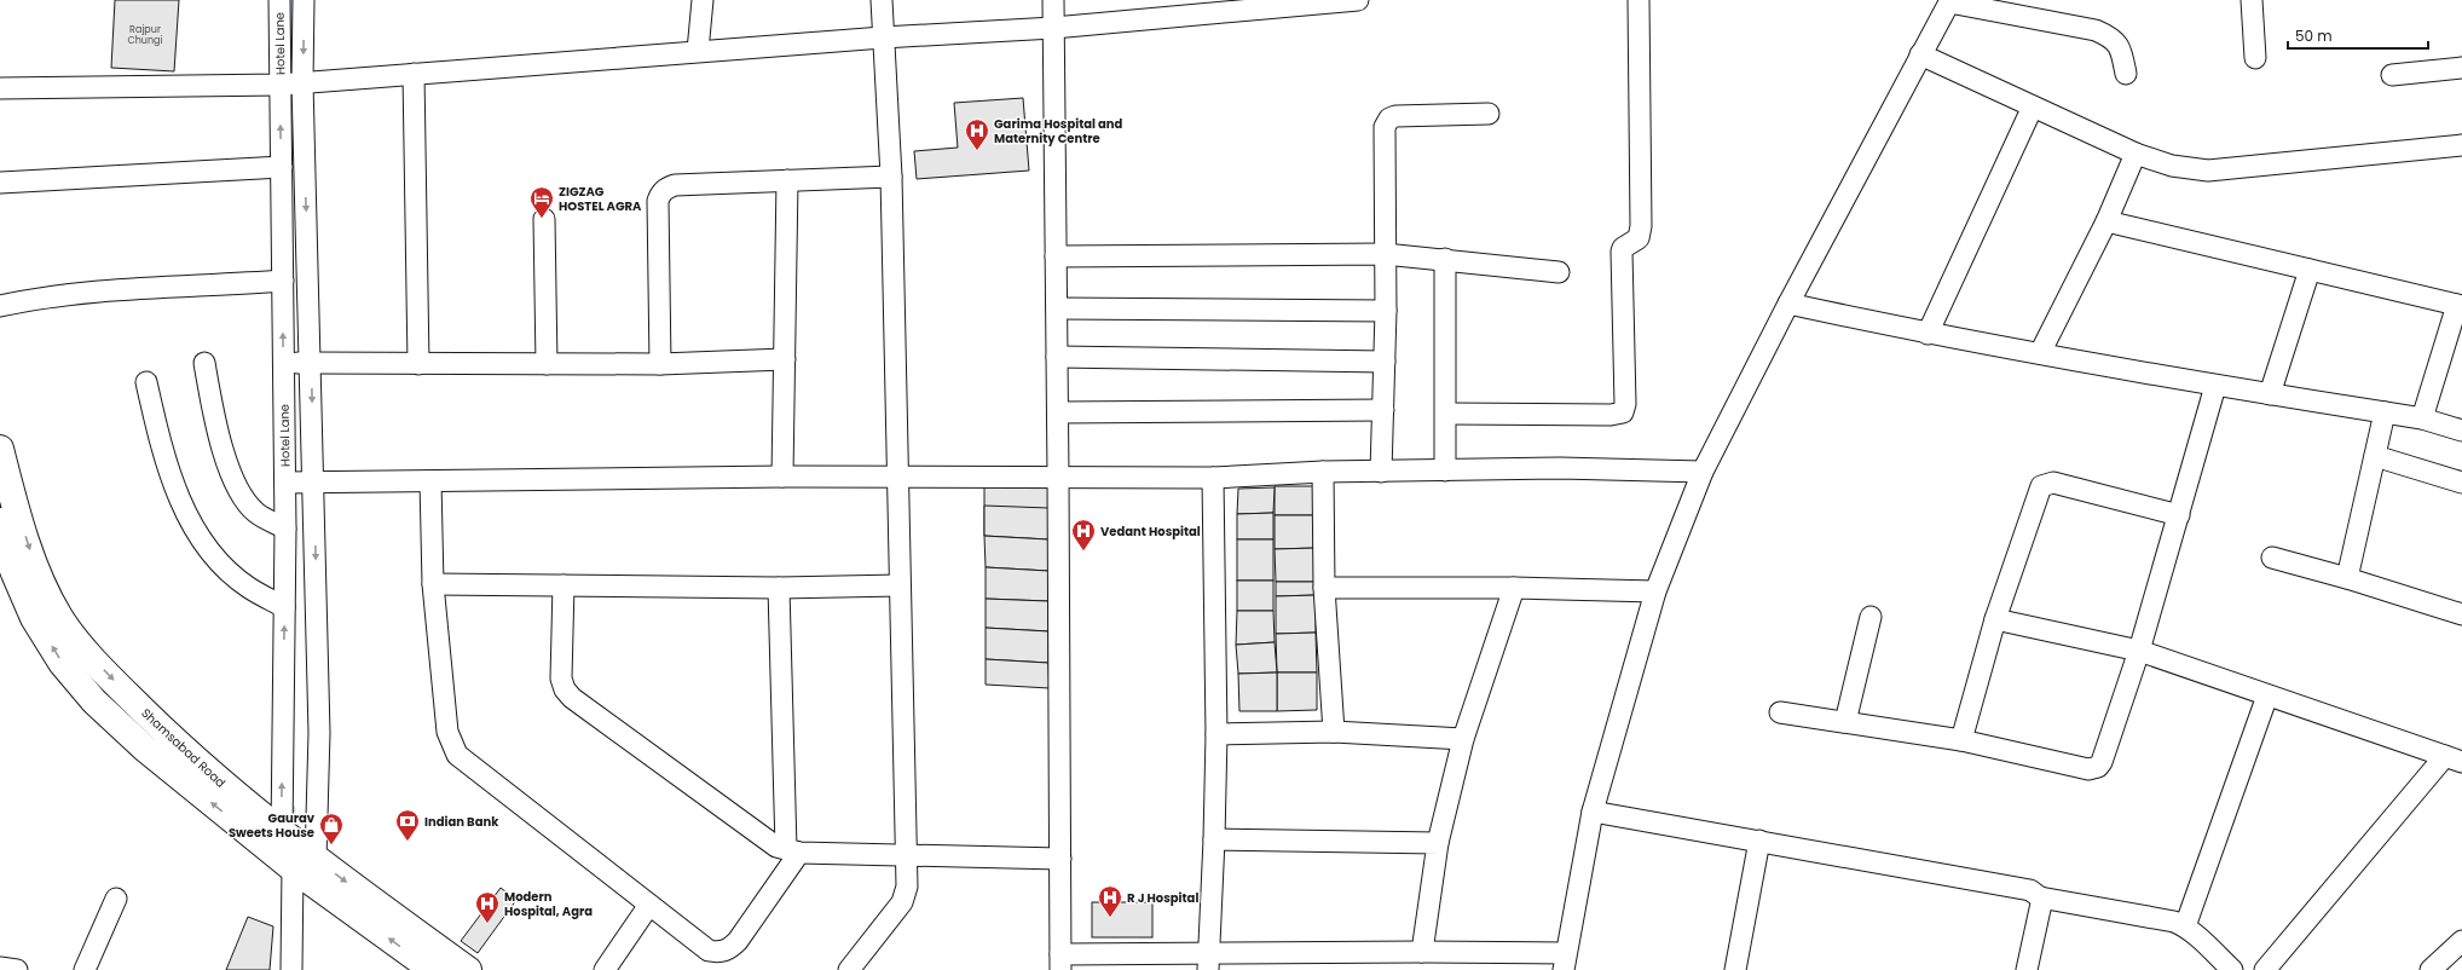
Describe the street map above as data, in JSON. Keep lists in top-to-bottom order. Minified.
{"streets":{"main road":["Shamsabad Road"],"street":["Hotel Lane"]},"crossings":[["Hotel Lane","Shamsabad Road"]],"places":{"hospital":["Garima Hospital and Maternity Centre","Vedant Hospital","R J Hospital","Modern Hospital, Agra"],"hotel":["ZIGZAG HOSTEL AGRA"],"bank":["Indian Bank"],"shop":["Gaurav Sweets House"]},"house_numbers":["Rajpur Chungi"],"scale_bar":"50 m"}
